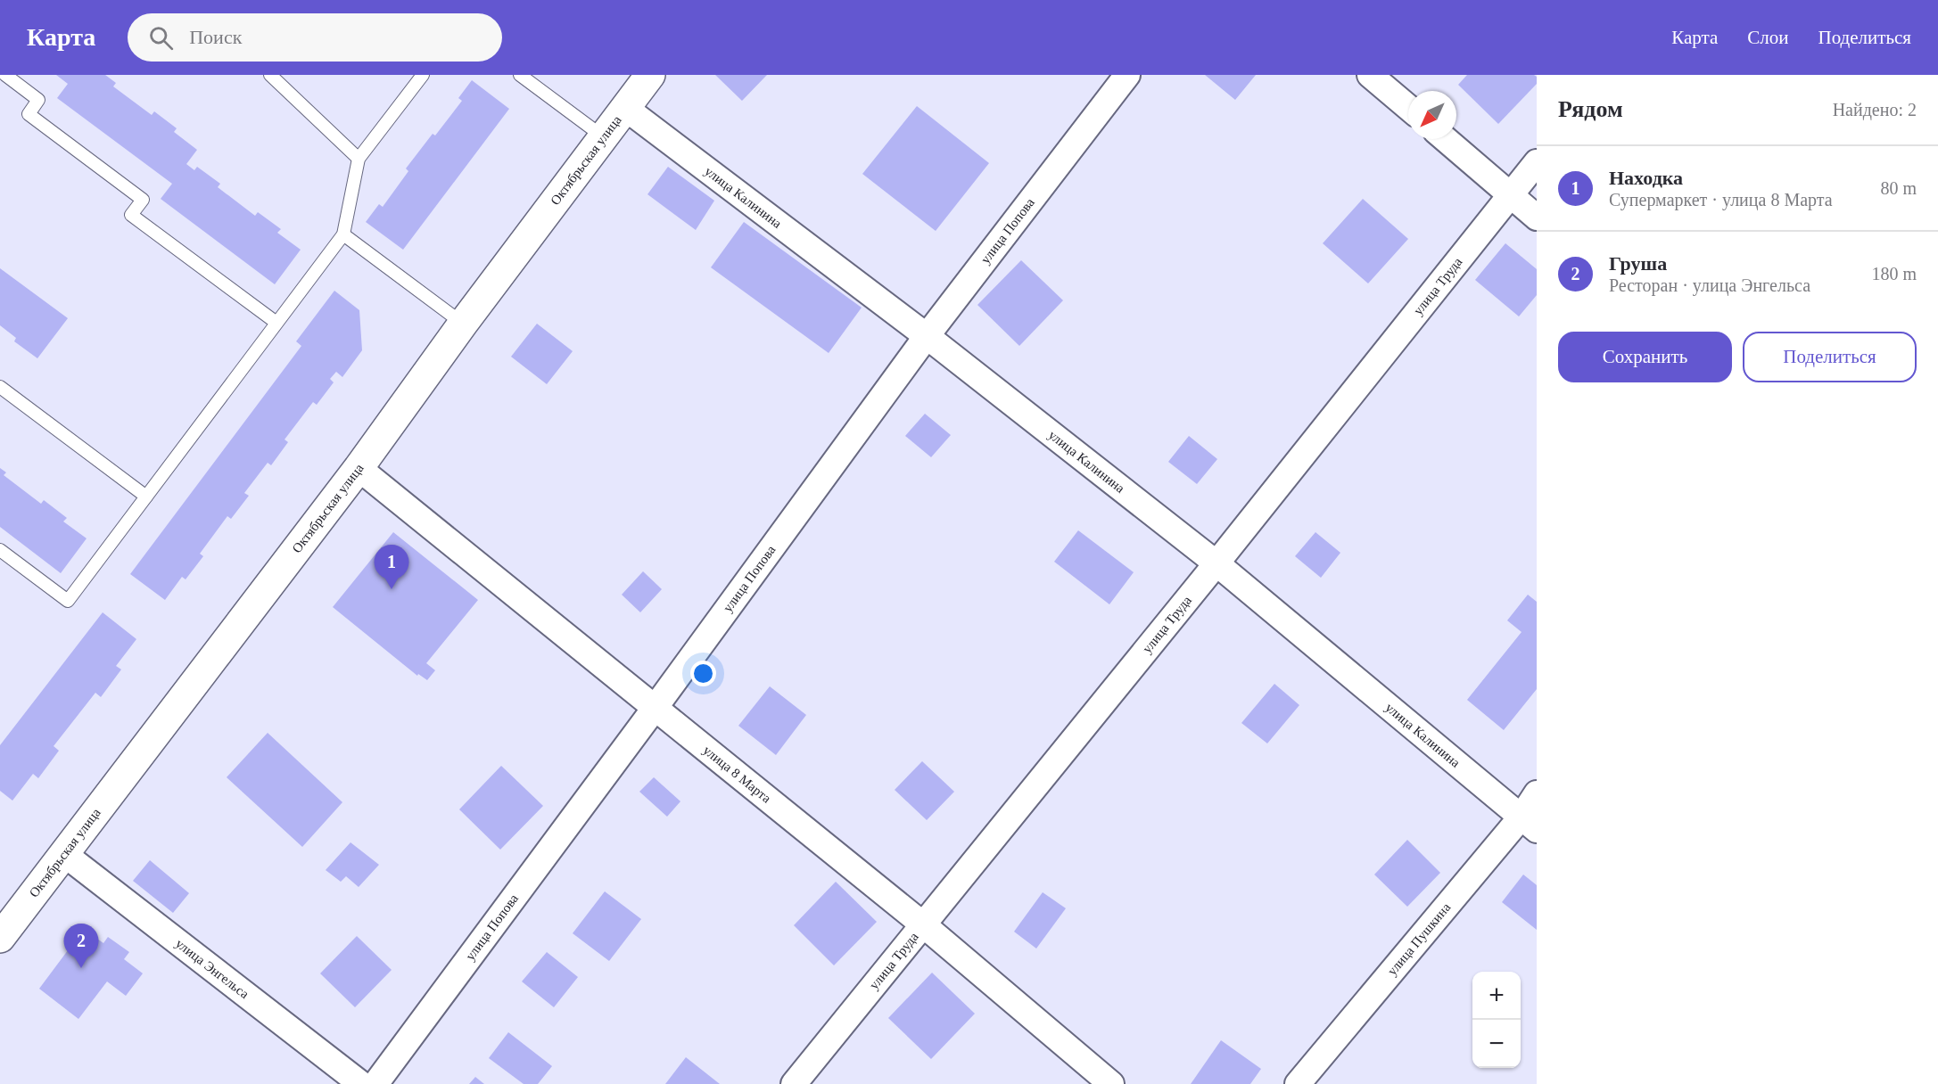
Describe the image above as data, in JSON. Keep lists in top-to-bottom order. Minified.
{"streets":{"main road":["Октябрьская улица"],"street":["улица Калинина","улица Попова","улица Труда","улица 8 Марта","улица Пушкина","улица Энгельса"]},"crossings":[["Октябрьская улица","улица Калинина"],["Октябрьская улица","улица 8 Марта"],["Октябрьская улица","улица Энгельса"],["улица Калинина","улица Попова"],["улица Калинина","улица Труда"],["улица Калинина","улица Пушкина"],["улица Попова","улица 8 Марта"],["улица Труда","улица 8 Марта"]],"north":"bottom left","page":{"header":"Карта","search":"Поиск","nav":["Карта","Слои","Поделиться"],"heading":["Рядом","Найдено: 2"],"list":[{"mark":"1","name":"Находка","note":"Супермаркет · улица 8 Марта","value":"80 m"},{"mark":"2","name":"Груша","note":"Ресторан · улица Энгельса","value":"180 m"}],"buttons":["Сохранить","Поделиться"],"pins":["1","2"],"map_buttons":["+","−"]}}
